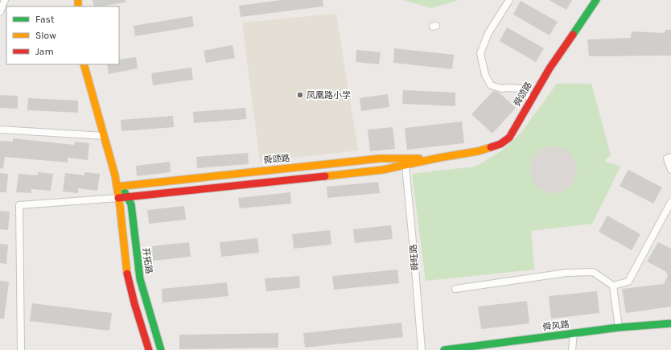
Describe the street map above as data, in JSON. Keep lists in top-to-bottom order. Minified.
{"streets":{"main road":["舜颂路","开拓路","舜风路"],"street":["舜旺路"]},"crossings":[["舜颂路","舜旺路"],["舜颂路","开拓路"]],"places":["凤凰路小学"],"legend":["Fast","Slow","Jam"]}
